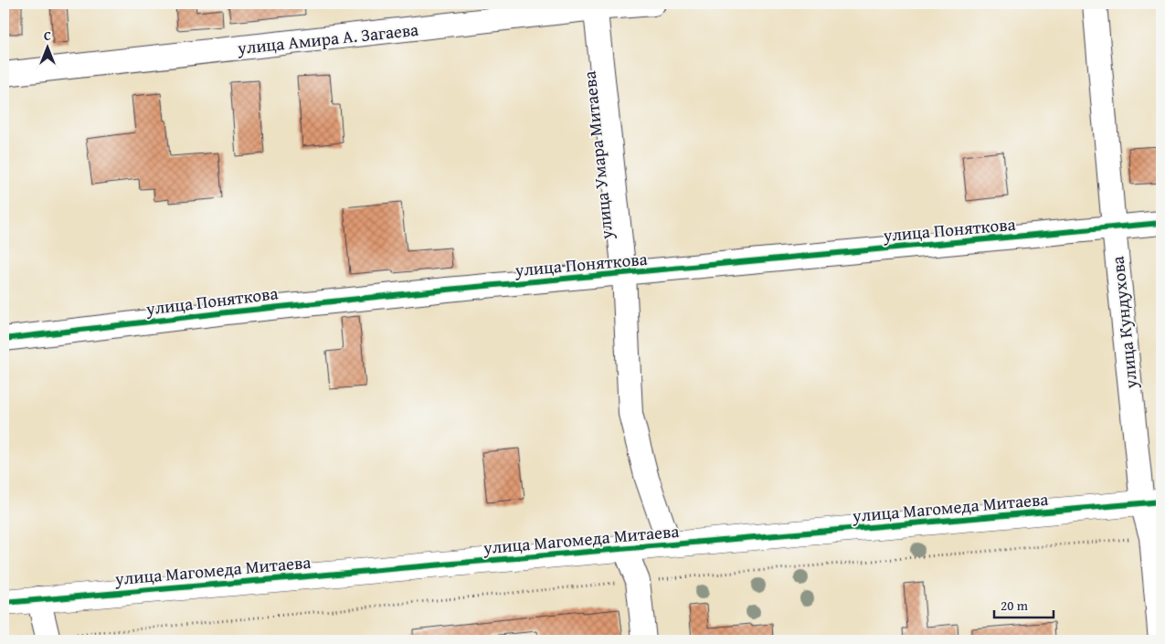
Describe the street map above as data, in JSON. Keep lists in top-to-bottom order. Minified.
{"streets":{"street":["улица Амира А. Загаева","улица Умара Митаева","улица Поняткова","улица Кундухова","улица Магомеда Митаева"]},"crossings":[["улица Амира А. Загаева","улица Умара Митаева"],["улица Умара Митаева","улица Поняткова"],["улица Умара Митаева","улица Магомеда Митаева"],["улица Поняткова","улица Кундухова"],["улица Кундухова","улица Магомеда Митаева"]],"scale_bar":"20 m","north":"top"}
